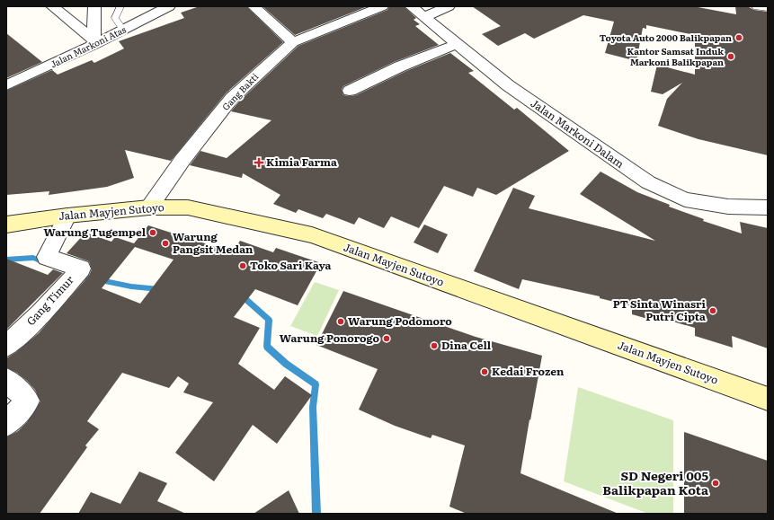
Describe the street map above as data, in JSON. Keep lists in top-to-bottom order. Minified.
{"streets":{"main road":["Jalan Mayjen Sutoyo"],"street":["Jalan Markoni Atas","Gang Bakti","Jalan Markoni Dalam","Gang Timur"]},"crossings":[["Gang Bakti","Jalan Mayjen Sutoyo"],["Jalan Mayjen Sutoyo","Gang Timur"]],"places":{"other":["Toyota Auto 2000 Balikpapan","Kantor Samsat Induk Markoni Balikpapan","Warung Tugempel","Warung Pangsit Medan","Toko Sari Kaya","PT Sinta Winasri Putri Cipta","Warung Podomoro","Warung Ponorogo","Dina Cell","Kedai Frozen","SD Negeri 005 Balikpapan Kota"],"health":["Kimia Farma"]}}
